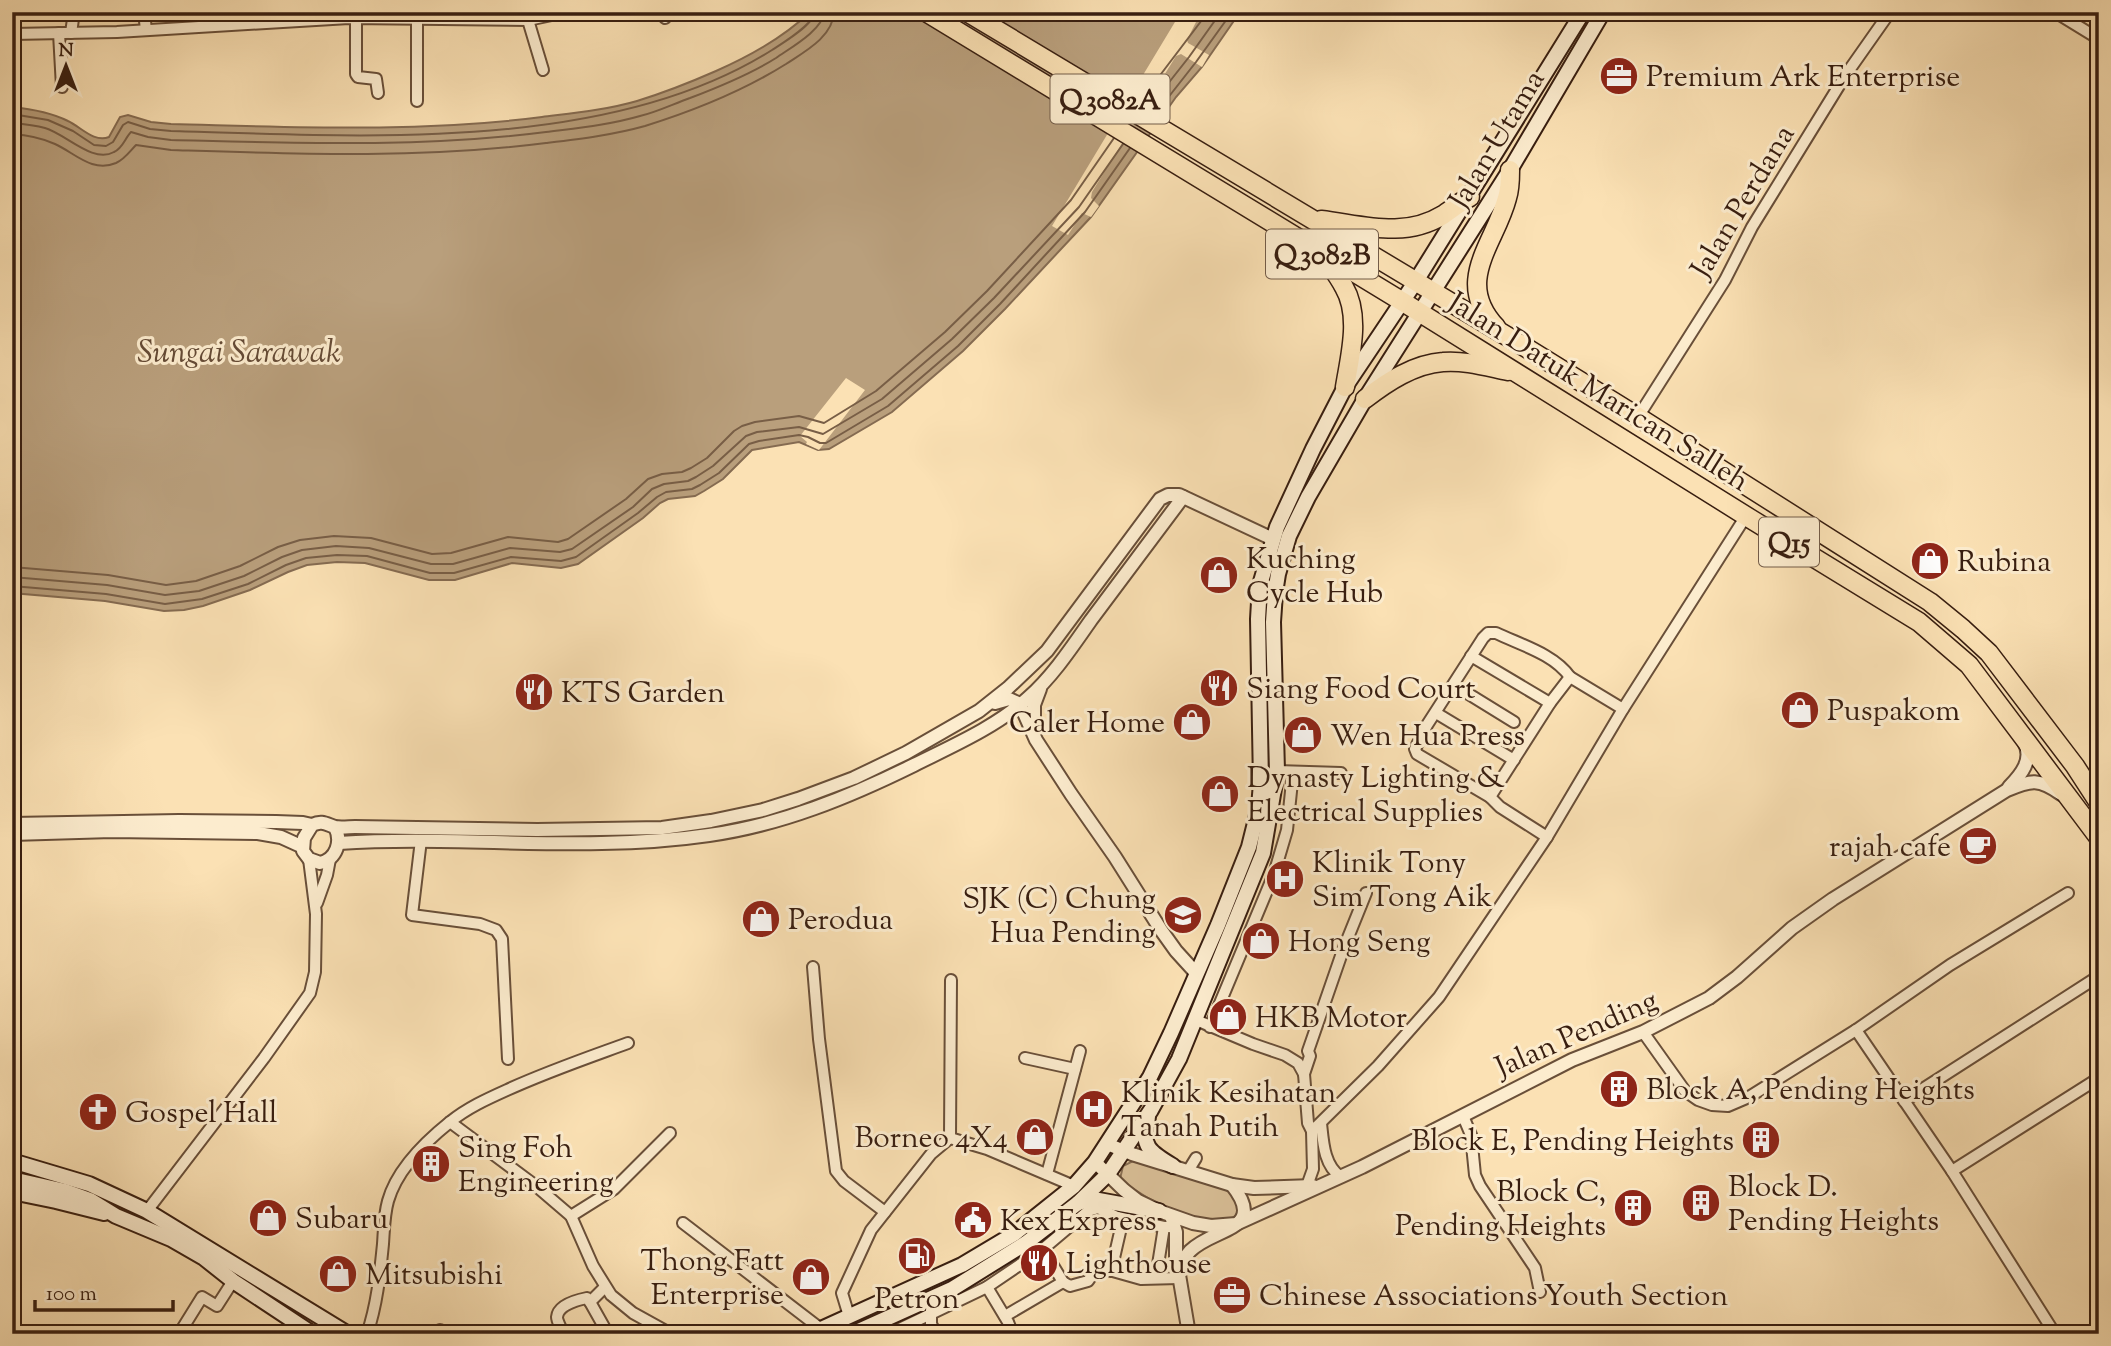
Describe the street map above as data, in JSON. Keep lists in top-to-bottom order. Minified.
{"streets":{"highway":["Q3082A","Q3082B","Jalan Datuk Marican Salleh","Q15"],"main road":["Jalan Utama"],"street":["Jalan Perdana","Jalan Pending"]},"crossings":[["Q3082A","Jalan Utama"],["Q3082A","Jalan Datuk Marican Salleh"],["Jalan Utama","Q3082B"],["Jalan Utama","Jalan Datuk Marican Salleh"],["Jalan Utama","Jalan Pending"],["Jalan Perdana","Jalan Datuk Marican Salleh"],["Q3082B","Jalan Datuk Marican Salleh"]],"water":["Sungai Sarawak"],"places":{"office":["Premium Ark Enterprise","Chinese Associations Youth Section"],"shop":["Rubina","Kuching Cycle Hub","Puspakom","Caler Home","Wen Hua Press","Dynasty Lighting & Electrical Supplies","Perodua","Hong Seng","HKB Motor","Borneo 4X4","Subaru","Mitsubishi","Thong Fatt Enterprise"],"restaurant":["Siang Food Court","KTS Garden","Lighthouse"],"cafe":["rajah cafe"],"hospital":["Klinik Tony Sim Tong Aik","Klinik Kesihatan Tanah Putih"],"school or university":["SJK (C) Chung Hua Pending"],"building":["Block A, Pending Heights","Block E, Pending Heights","Sing Foh Engineering","Block D. Pending Heights","Block C, Pending Heights"],"church":["Gospel Hall"],"public building":["Kex Express"],"fuel station":["Petron"]},"scale_bar":"100 m","north":"top"}
